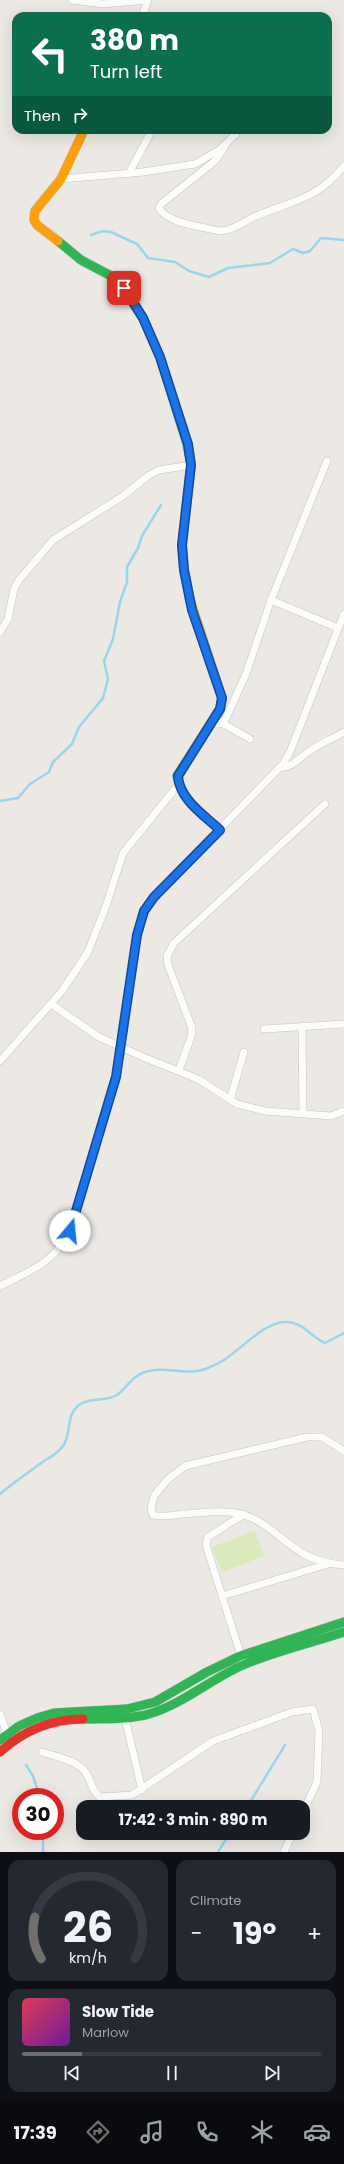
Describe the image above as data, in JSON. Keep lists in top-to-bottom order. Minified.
{"page":{"turn":["380 m","Turn left"],"then":"Then","limit":"30","trip":"17:42 · 3 min · 890 m","tile":"Climate","heat":["−","19°","+"],"song":["Slow Tide","Marlow"],"tabs":"17:39","gauge":["26","km/h"]}}
